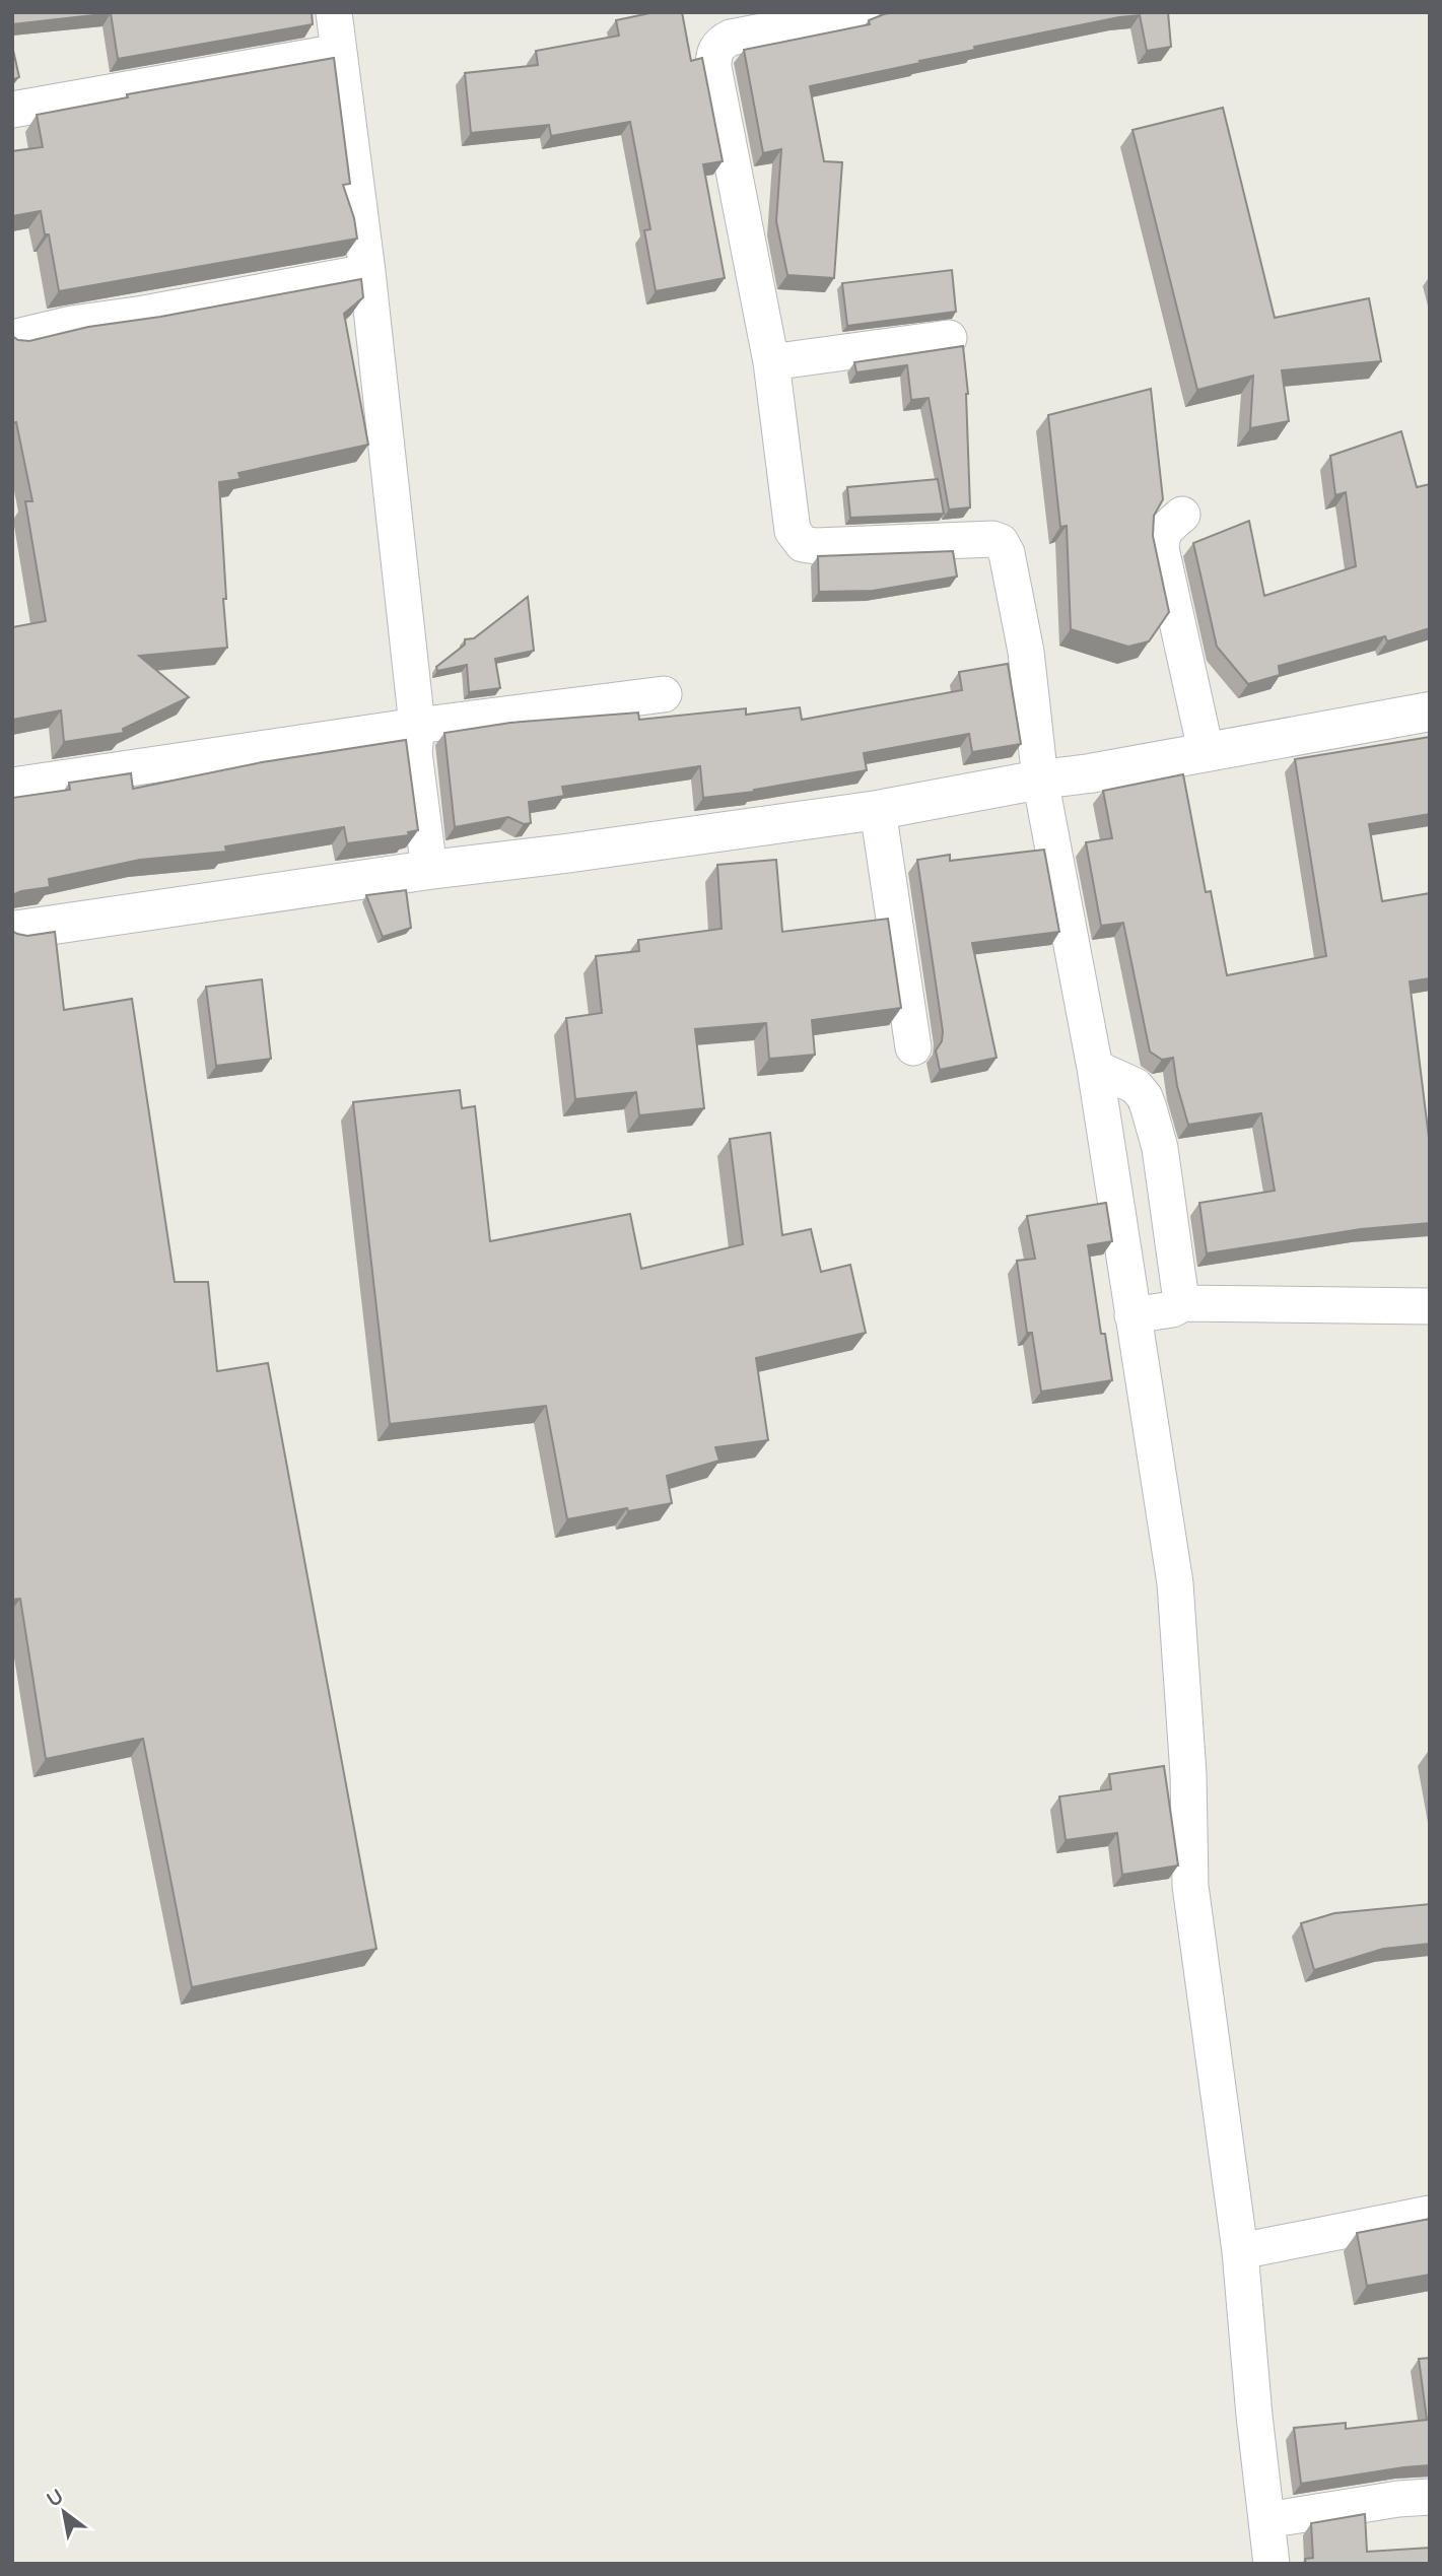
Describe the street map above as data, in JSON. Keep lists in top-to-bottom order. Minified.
{"north":"top left"}
